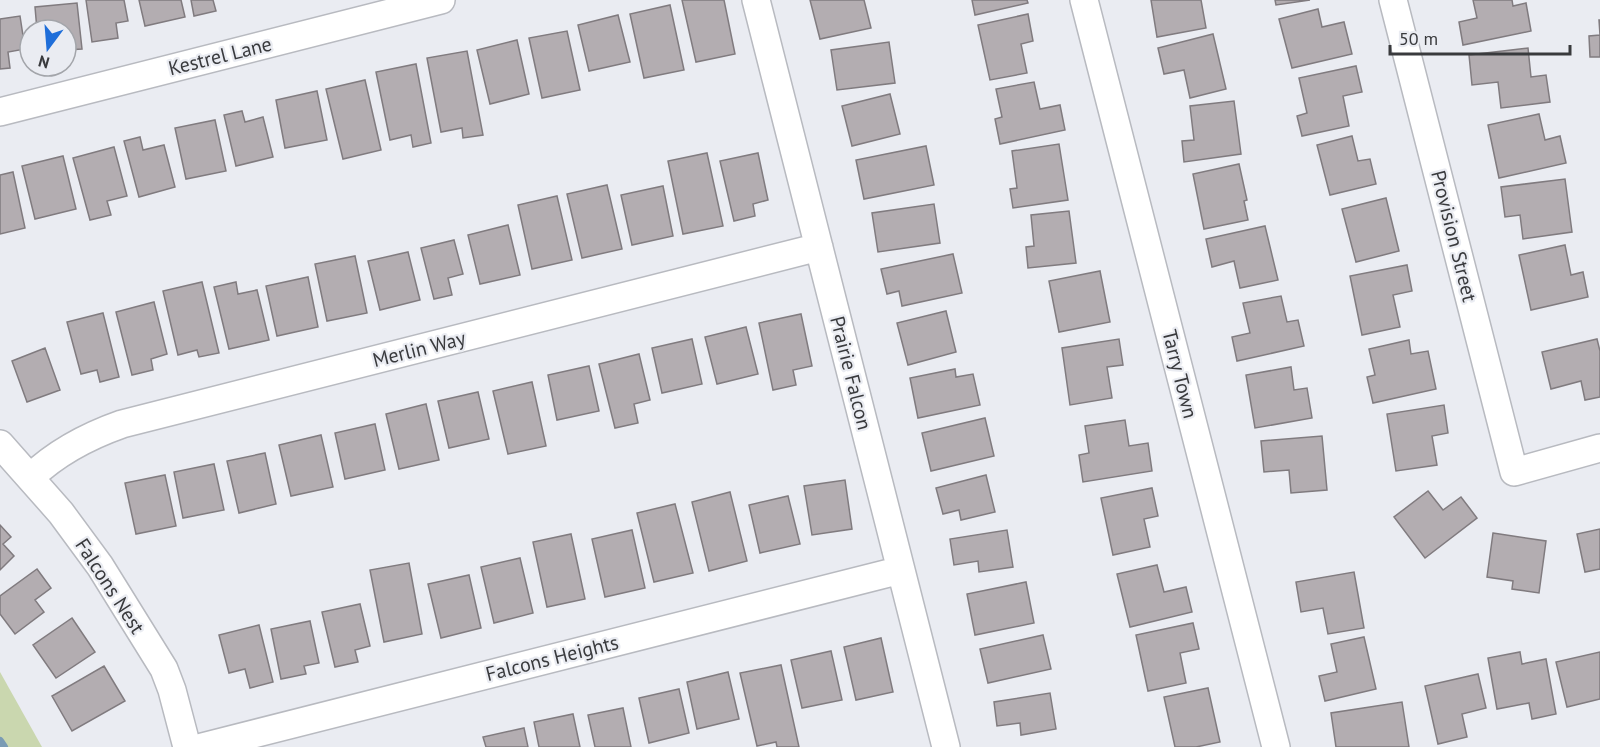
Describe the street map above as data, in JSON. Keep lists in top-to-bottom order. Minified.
{"streets":{"street":["Kestrel Lane","Provision Street","Merlin Way","Prairie Falcon","Tarry Town","Falcons Nest","Falcons Heights"]},"crossings":[["Merlin Way","Prairie Falcon"],["Merlin Way","Falcons Nest"],["Prairie Falcon","Falcons Heights"]],"scale_bar":"50 m","north":"bottom"}
